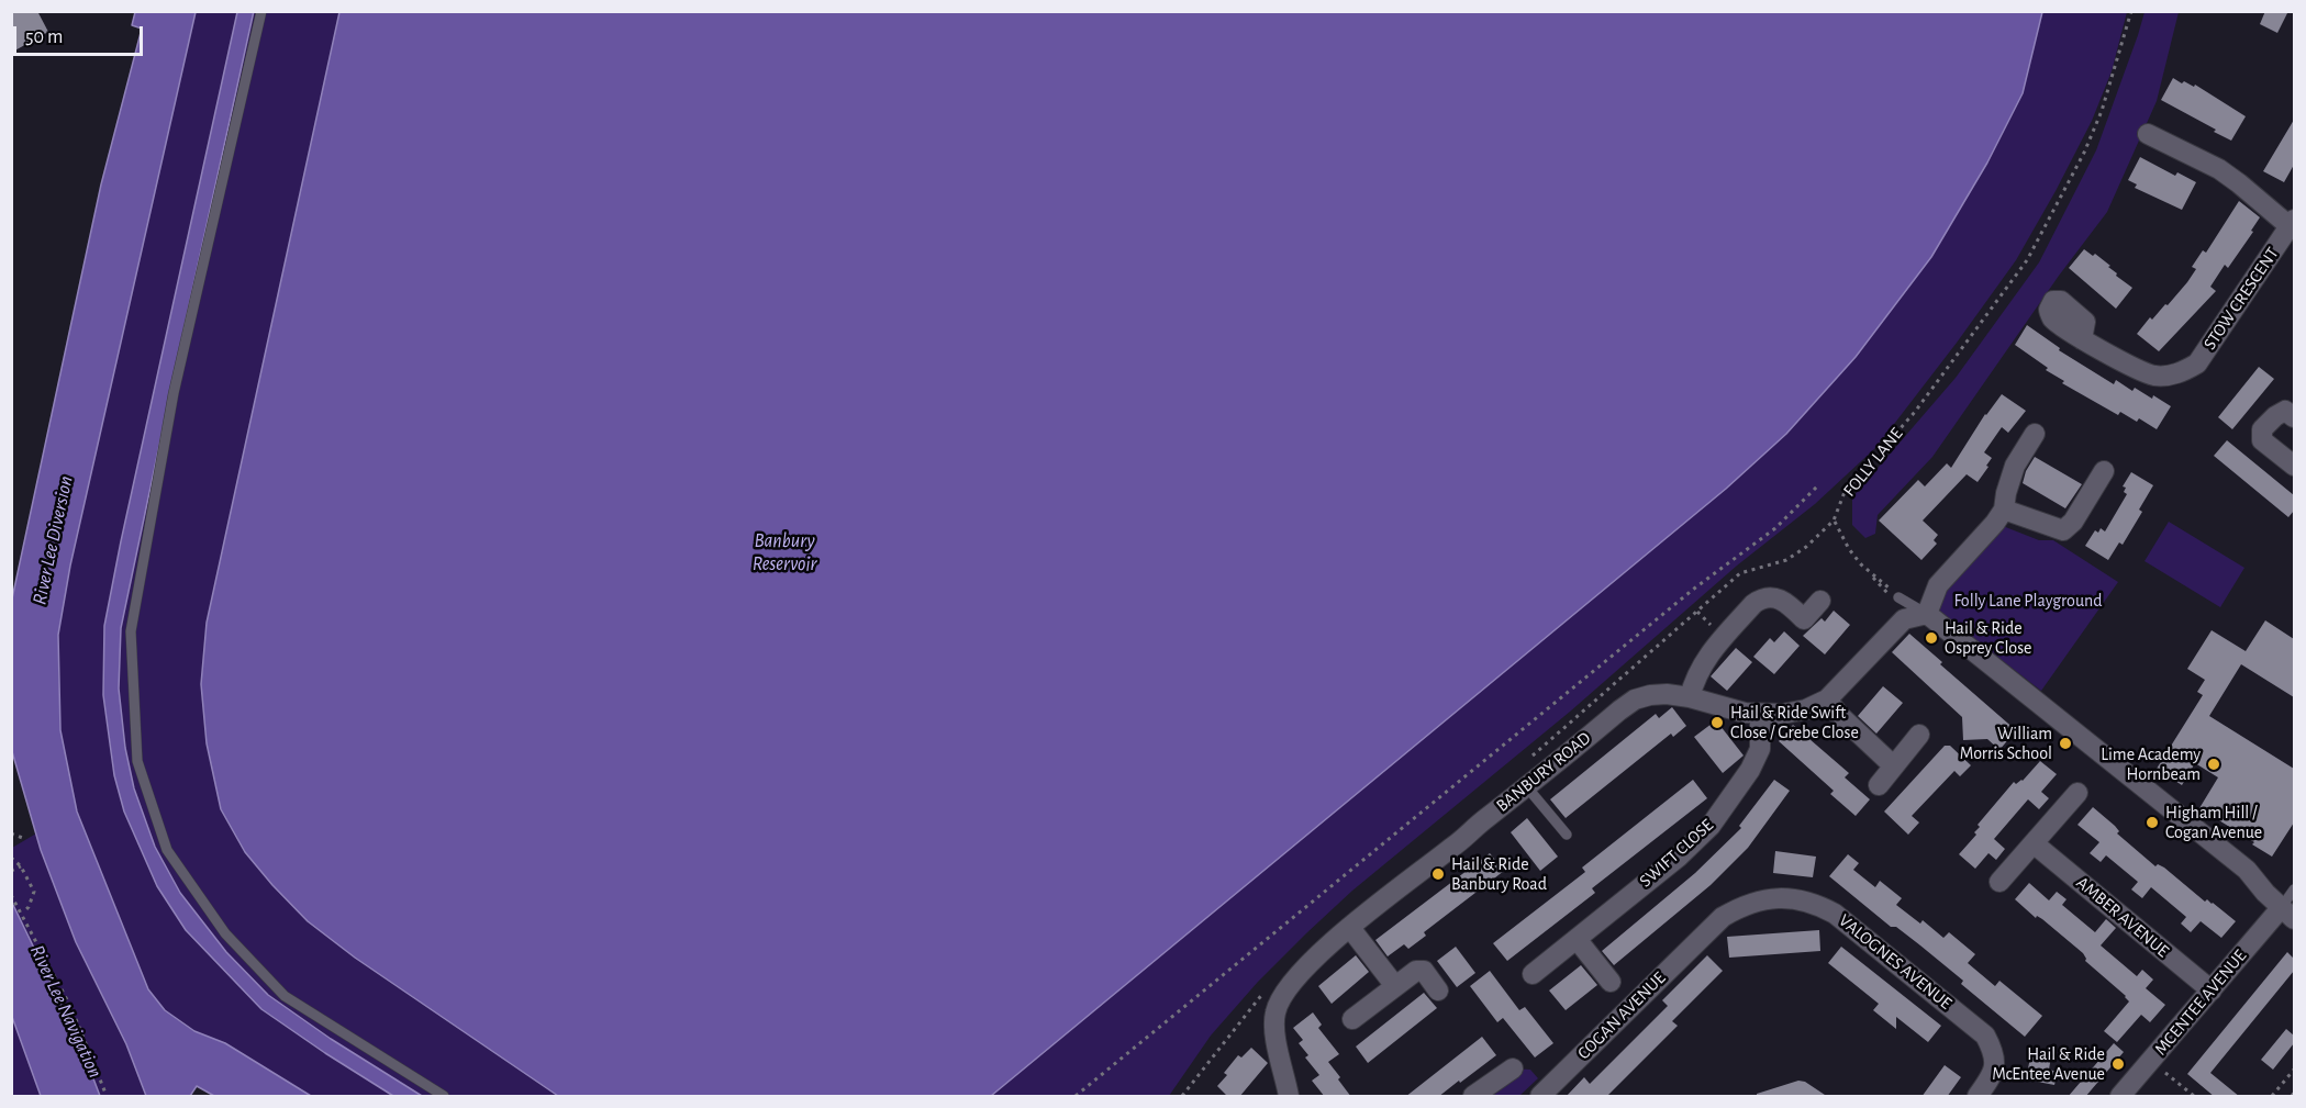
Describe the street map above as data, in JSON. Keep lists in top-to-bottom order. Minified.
{"streets":{"street":["STOW CRESCENT","BANBURY ROAD","SWIFT CLOSE","AMBER AVENUE","VALOGNES AVENUE","MCENTEE AVENUE","COGAN AVENUE"],"path":["FOLLY LANE"]},"crossings":[["BANBURY ROAD","SWIFT CLOSE"],["AMBER AVENUE","MCENTEE AVENUE"],["VALOGNES AVENUE","COGAN AVENUE"]],"water":["River Lee Diversion","Banbury Reservoir","River Lee Navigation"],"parks":["Folly Lane Playground"],"places":["Hail & Ride Osprey Close","Hail & Ride Swift Close / Grebe Close","William Morris School","Lime Academy Hornbeam","Higham Hill / Cogan Avenue","Hail & Ride Banbury Road","Hail & Ride McEntee Avenue"],"scale_bar":"50 m"}
